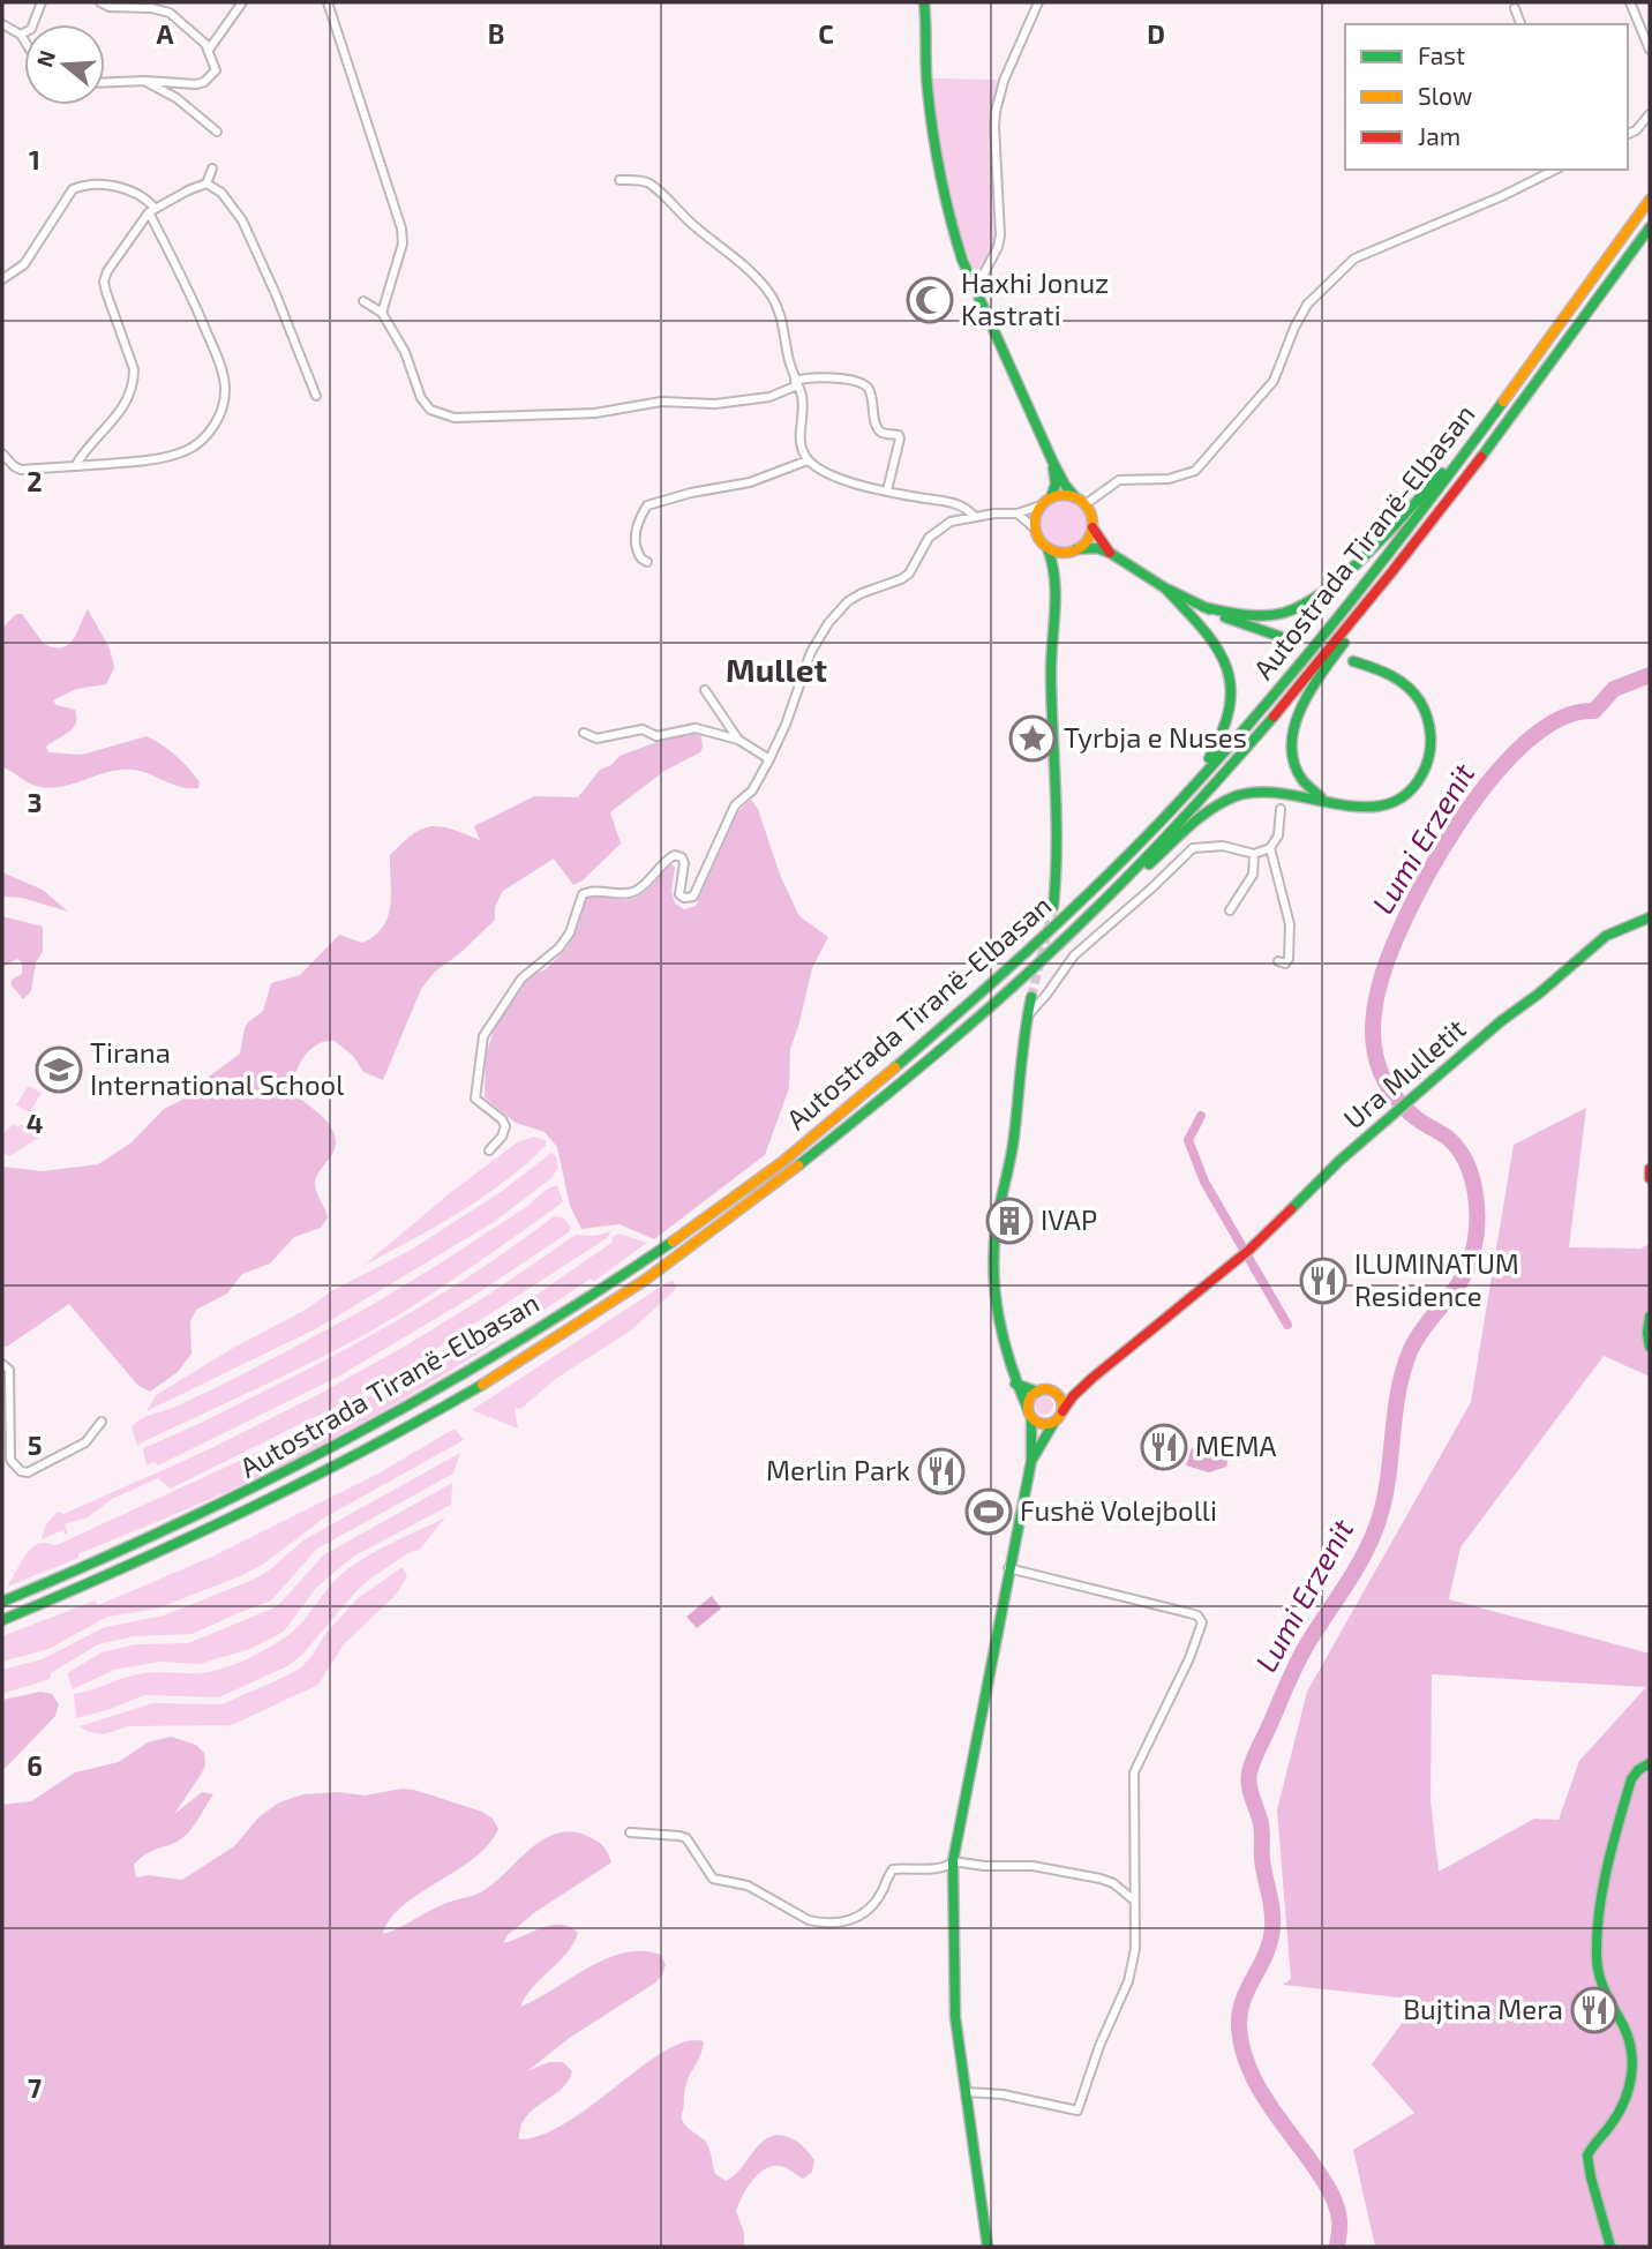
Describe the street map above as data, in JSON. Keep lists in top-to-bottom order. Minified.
{"streets":{"main road":["Autostrada Tiranë-Elbasan","Ura Mulletit"]},"districts":["Mullet"],"water":["Lumi Erzenit"],"places":{"mosque":["Haxhi Jonuz Kastrati"],"place":["Tyrbja e Nuses"],"school or university":["Tirana International School"],"building":["IVAP"],"restaurant":["ILUMINATUM Residence","MEMA","Merlin Park","Bujtina Mera"],"sports":["Fushë Volejbolli"]},"legend":["Fast","Slow","Jam"],"north":"left","grid":{"columns":["A","B","C","D"],"rows":["1","2","3","4","5","6","7"]}}
